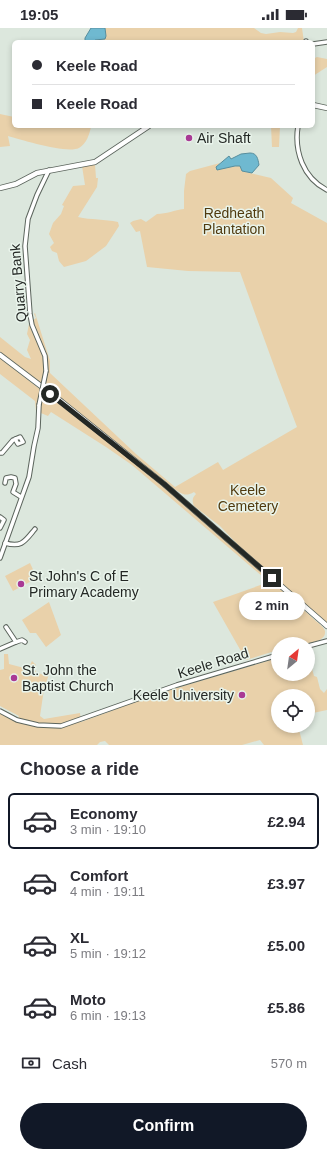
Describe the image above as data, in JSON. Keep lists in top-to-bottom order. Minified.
{"streets":{"street":["Quarry Bank","Keele Road"]},"parks":["Redheath Plantation","Keele Cemetery"],"places":["Air Shaft","St John's C of E Primary Academy","St. John the Baptist Church","Keele University"],"north":"top right","page":{"status":"19:05","banner":["Keele Road","Keele Road"],"bubble":"2 min","heading":"Choose a ride","list":[{"name":"Economy","note":"3 min · 19:10","value":"£2.94"},{"name":"Comfort","note":"4 min · 19:11","value":"£3.97"},{"name":"XL","note":"5 min · 19:12","value":"£5.00"},{"name":"Moto","note":"6 min · 19:13","value":"£5.86"}],"pay":["Cash","570 m"],"buttons":"Confirm"}}
